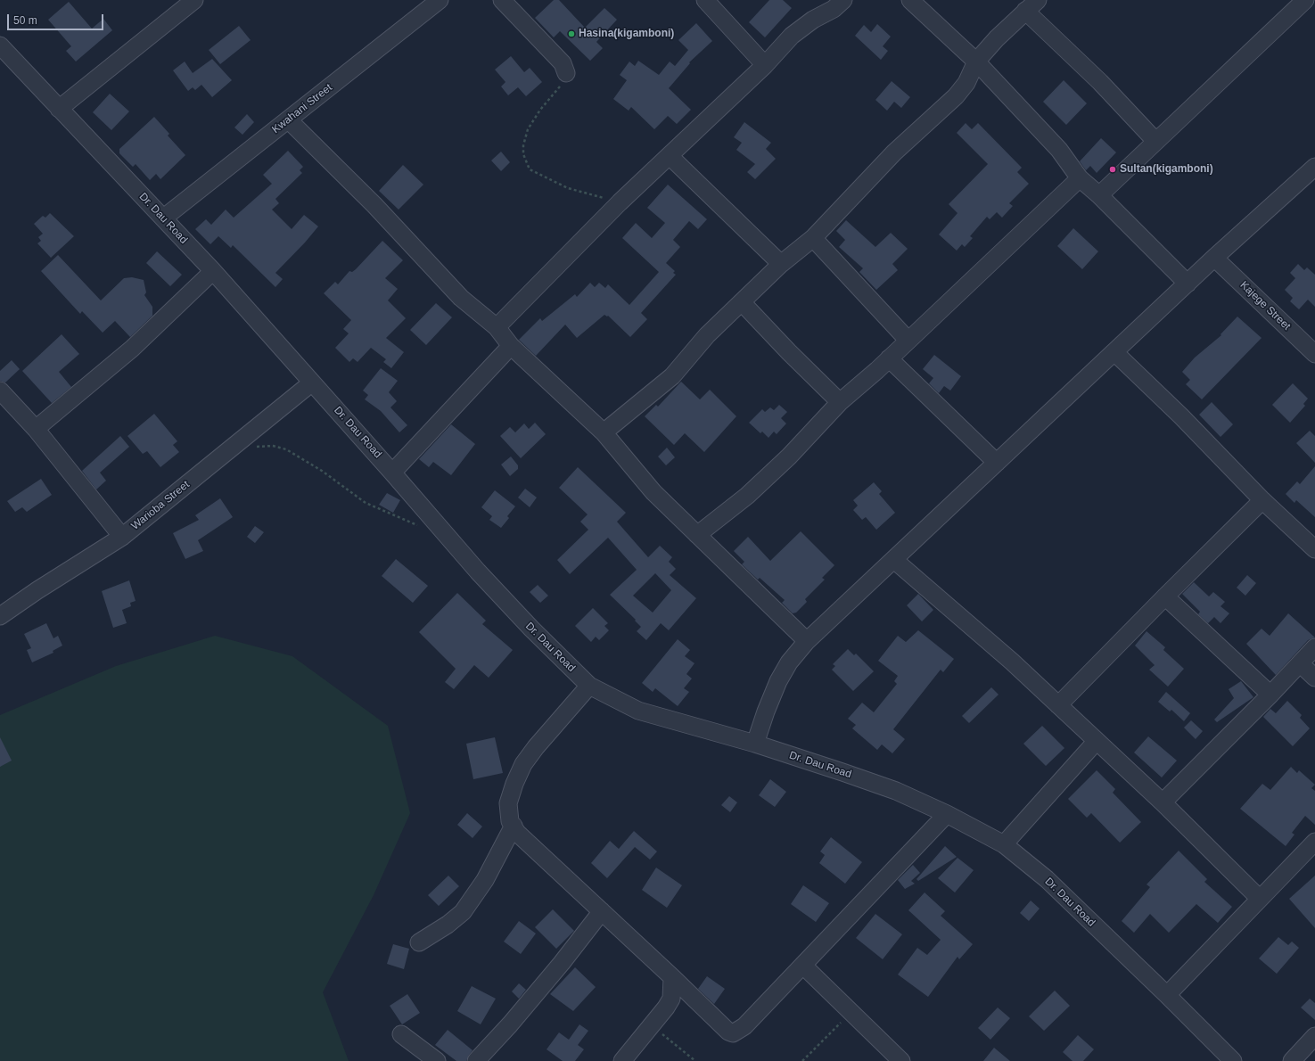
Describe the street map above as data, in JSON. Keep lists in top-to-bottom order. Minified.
{"streets":{"street":["Kwahani Street","Dr. Dau Road","Kajege Street","Warioba Street"]},"crossings":[["Kwahani Street","Dr. Dau Road"],["Dr. Dau Road","Warioba Street"]],"places":["Hasina(kigamboni)","Sultan(kigamboni)"],"scale_bar":"50 m"}
